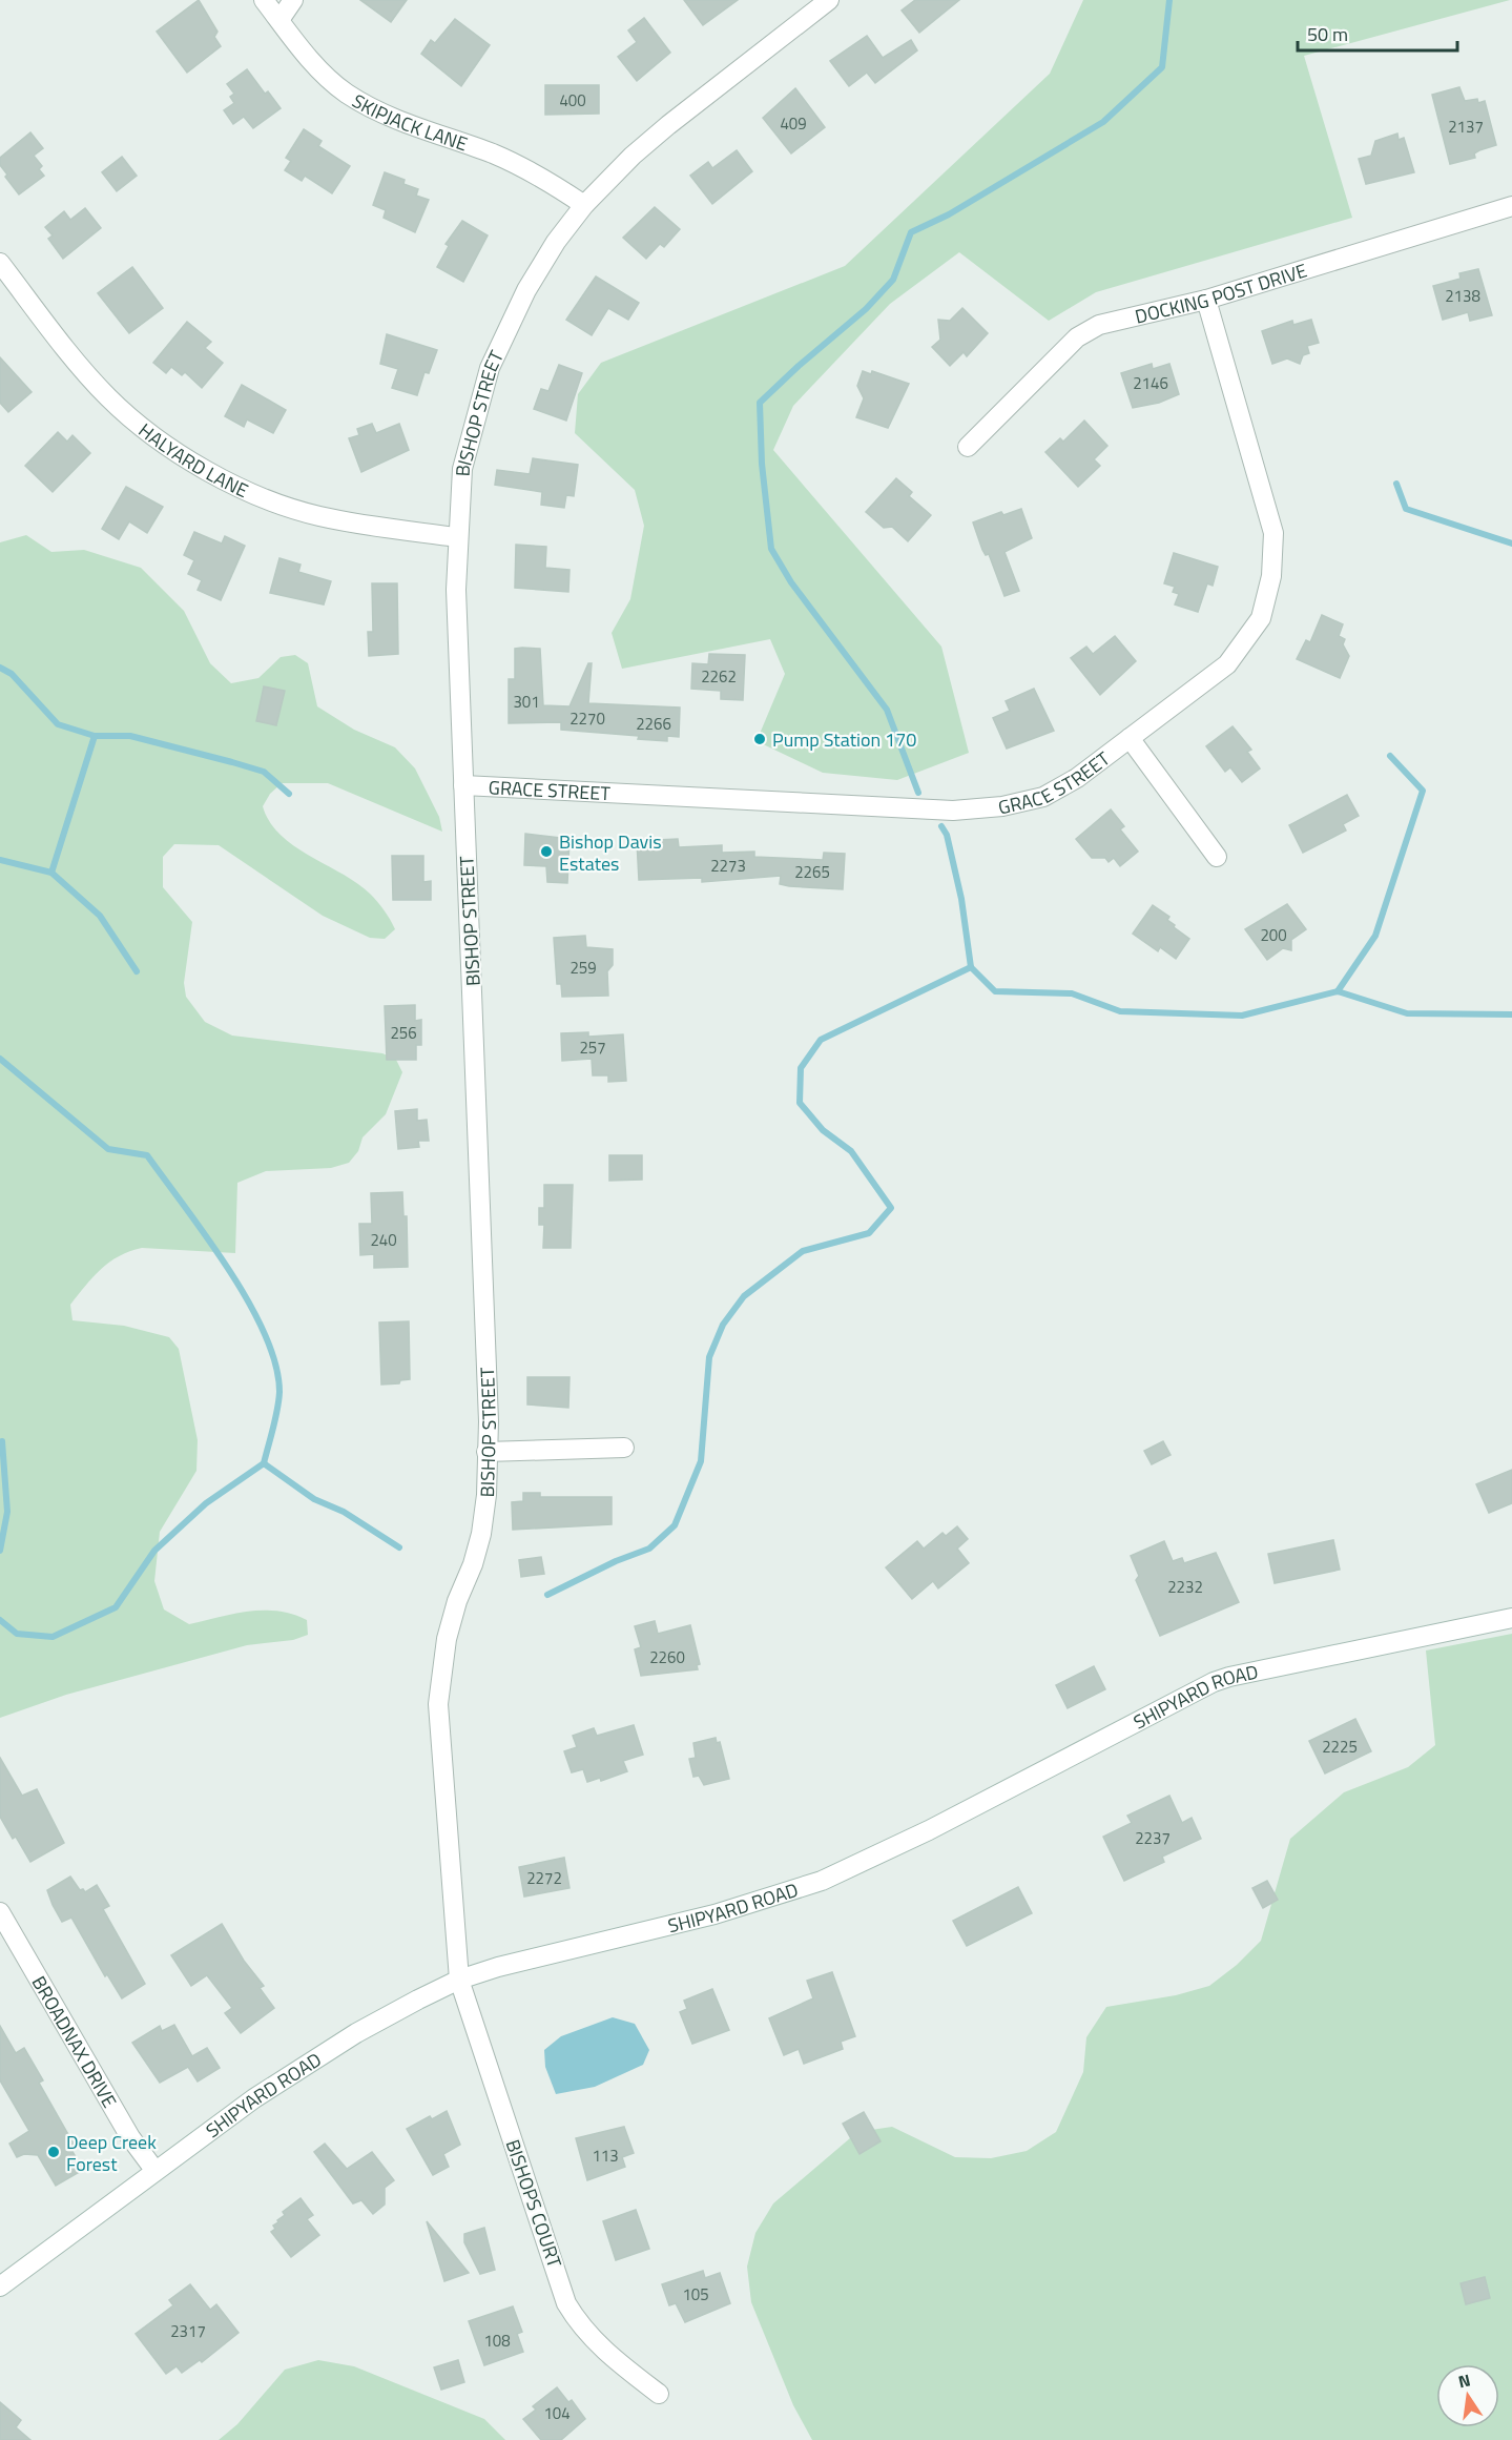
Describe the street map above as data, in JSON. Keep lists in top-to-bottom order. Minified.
{"streets":{"street":["SKIPJACK LANE","DOCKING POST DRIVE","BISHOP STREET","HALYARD LANE","GRACE STREET","SHIPYARD ROAD","BROADNAX DRIVE","BISHOPS COURT"]},"crossings":[["SKIPJACK LANE","BISHOP STREET"],["DOCKING POST DRIVE","GRACE STREET"],["BISHOP STREET","HALYARD LANE"],["BISHOP STREET","GRACE STREET"],["BISHOP STREET","SHIPYARD ROAD"],["BISHOP STREET","BISHOPS COURT"],["SHIPYARD ROAD","BROADNAX DRIVE"],["SHIPYARD ROAD","BISHOPS COURT"]],"places":["Pump Station 170","Bishop Davis Estates","Deep Creek Forest"],"house_numbers":["400","409","2137","2138","2146","2262","301","2270","2266","2273","2265","200","259","256","257","240","2232","2260","2225","2237","2272","113","105","2317","108","104"],"scale_bar":"50 m","north":"top"}
